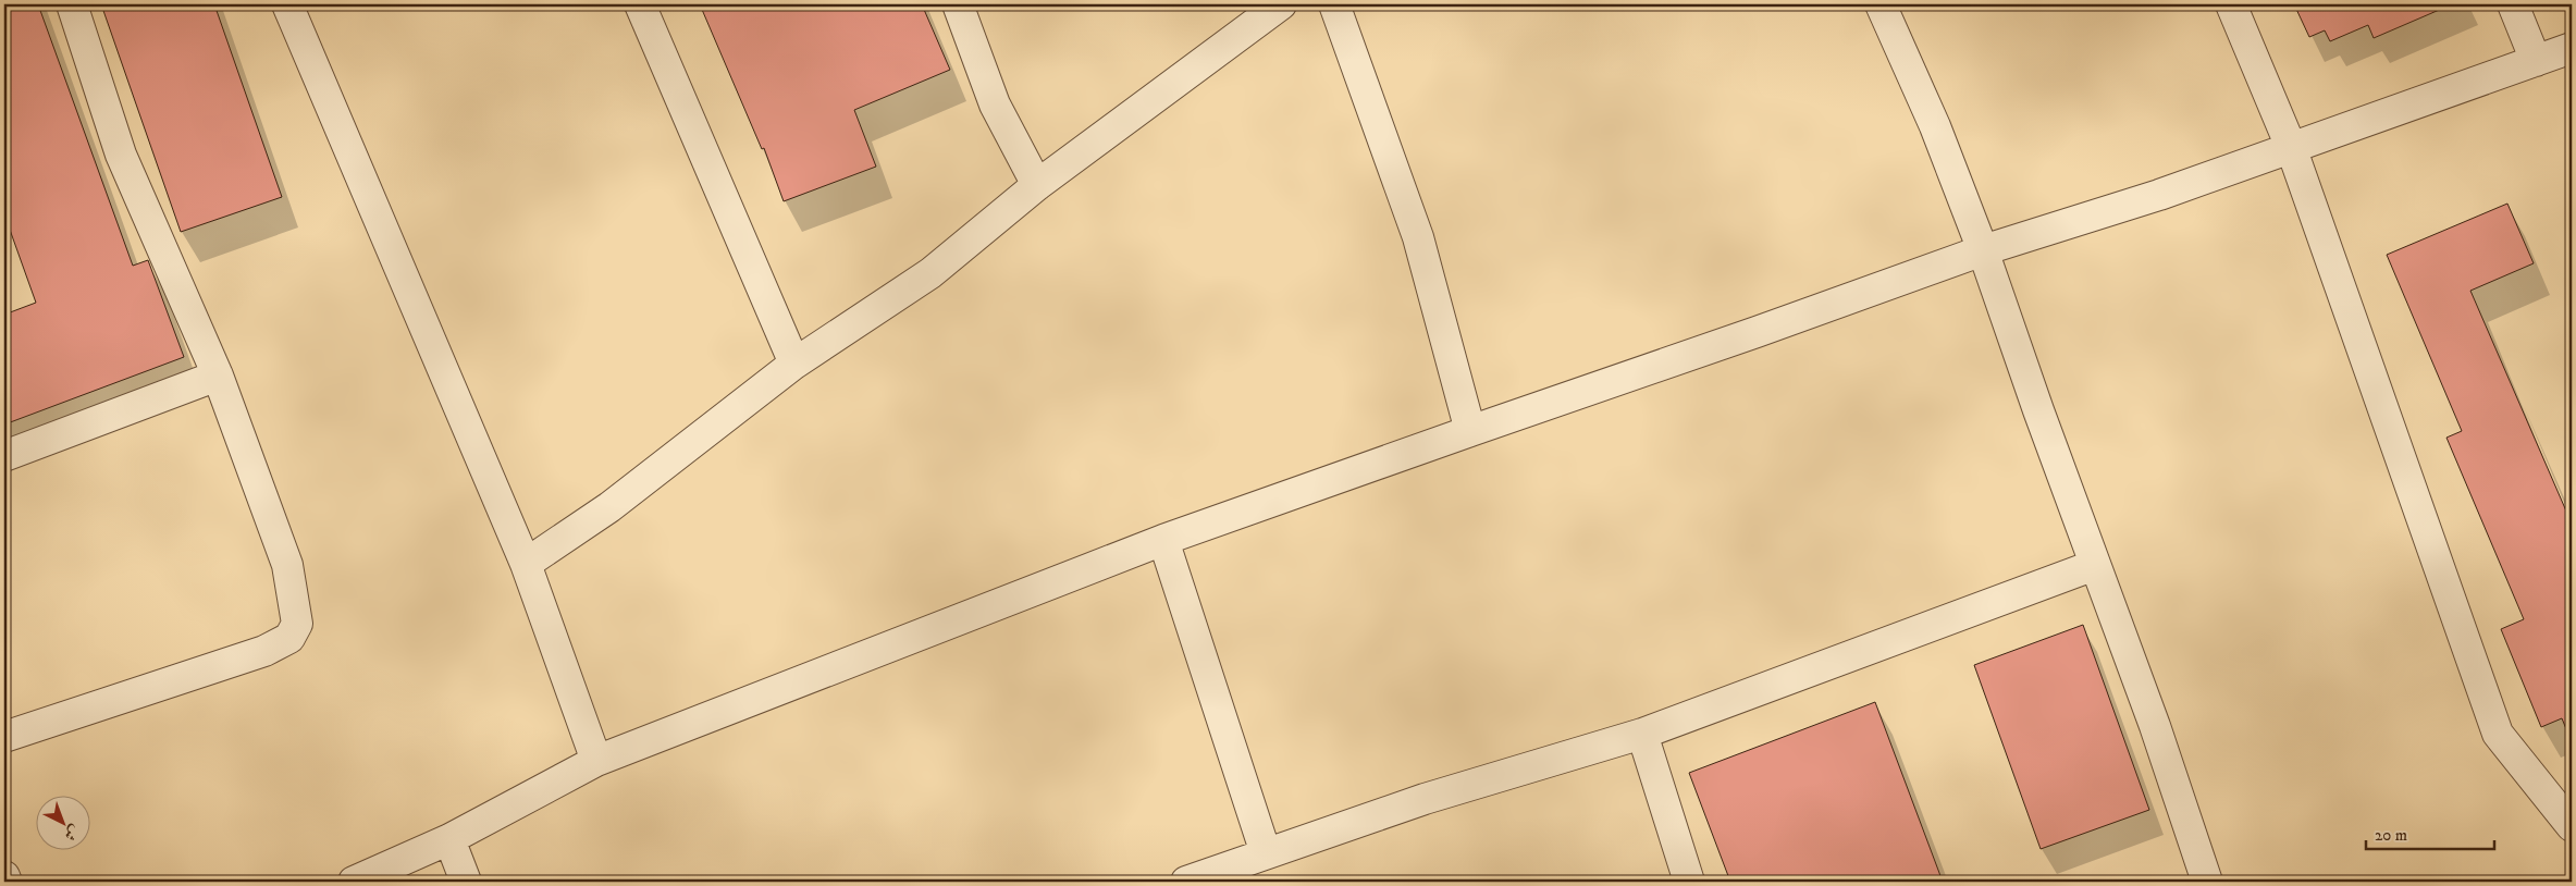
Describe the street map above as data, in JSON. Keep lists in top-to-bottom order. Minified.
{"scale_bar":"20 m","north":"bottom right"}
